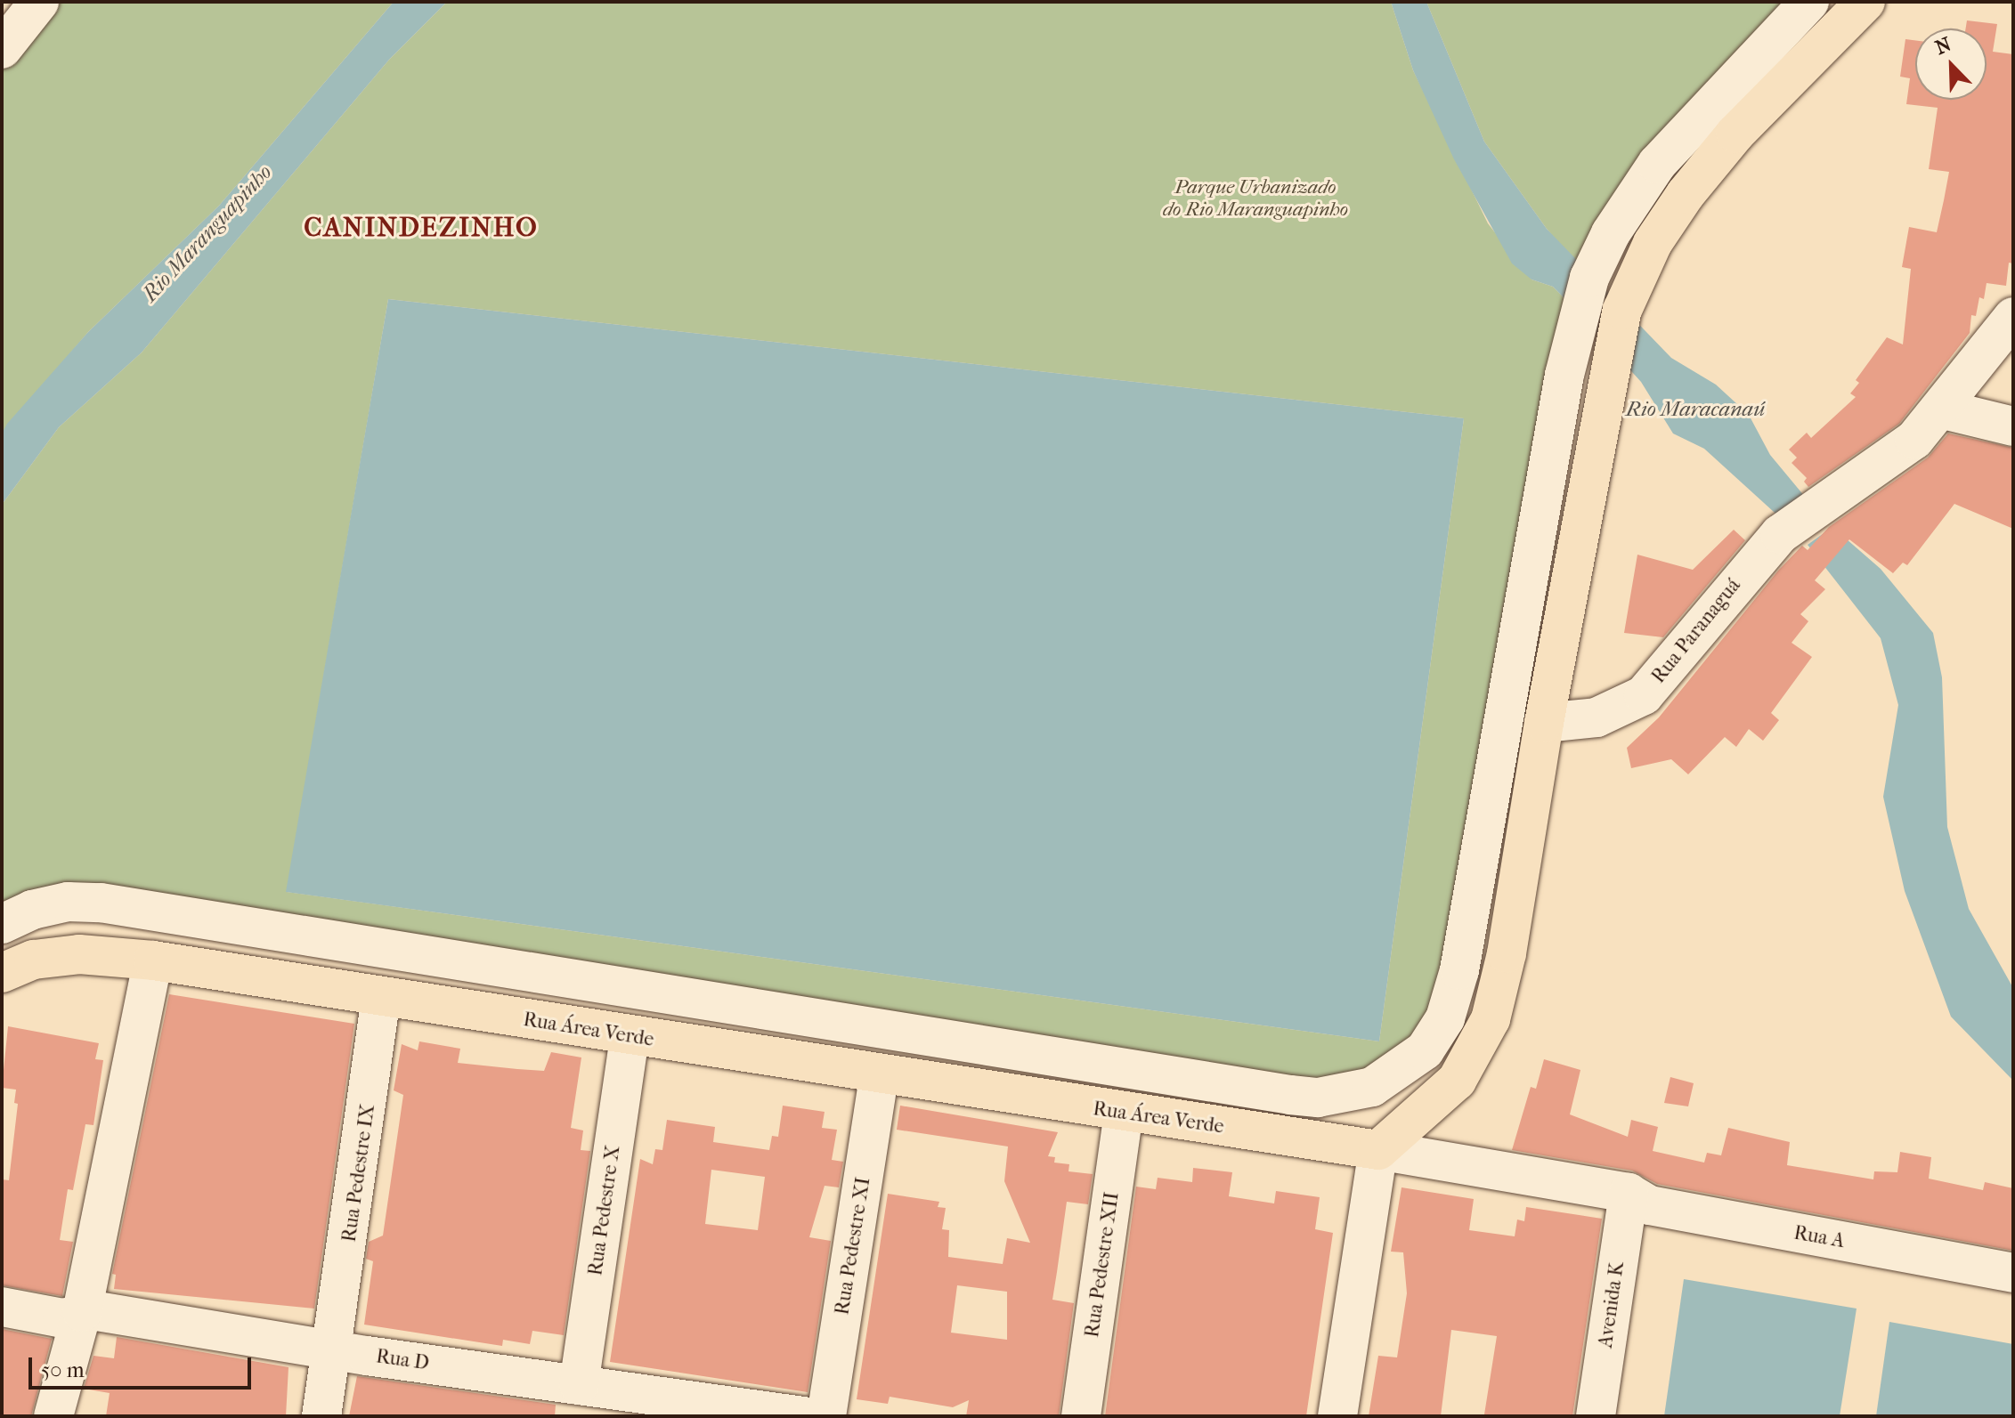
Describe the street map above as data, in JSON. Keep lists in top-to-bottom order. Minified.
{"streets":{"main road":["Rua Área Verde"],"street":["Rua Paranaguá","Rua Pedestre IX","Rua Pedestre X","Rua A","Rua Pedestre XI","Rua Pedestre XII","Avenida K","Rua D"]},"crossings":[["Rua Área Verde","Rua Pedestre IX"],["Rua Área Verde","Rua Pedestre X"],["Rua Área Verde","Rua A"],["Rua Área Verde","Rua Pedestre XI"],["Rua Área Verde","Rua Pedestre XII"],["Rua Área Verde","Avenida K"],["Rua Pedestre IX","Rua D"],["Rua Pedestre X","Rua D"],["Rua A","Avenida K"]],"districts":["CANINDEZINHO"],"water":["Rio Maranguapinho","Rio Maracanaú"],"parks":["Parque Urbanizado do Rio Maranguapinho"],"scale_bar":"50 m","north":"top left"}
